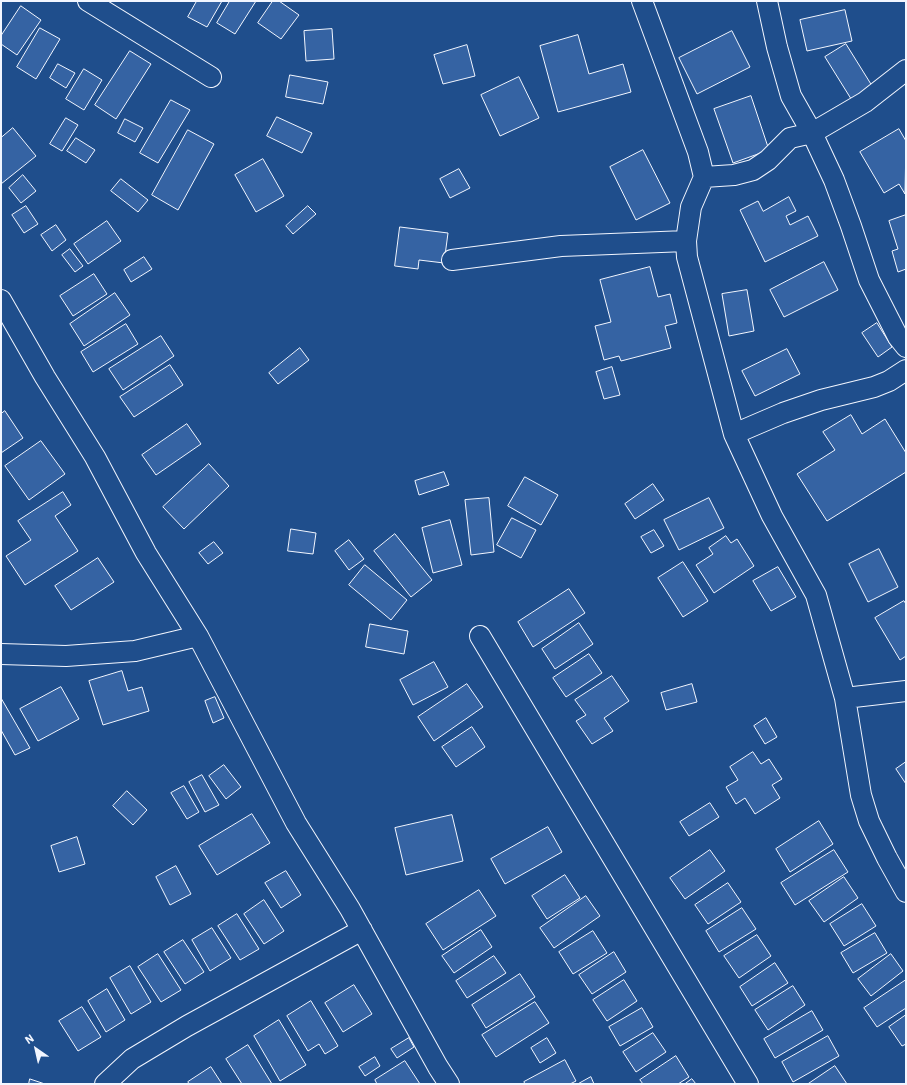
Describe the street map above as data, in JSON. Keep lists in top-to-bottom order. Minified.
{"north":"top left"}
